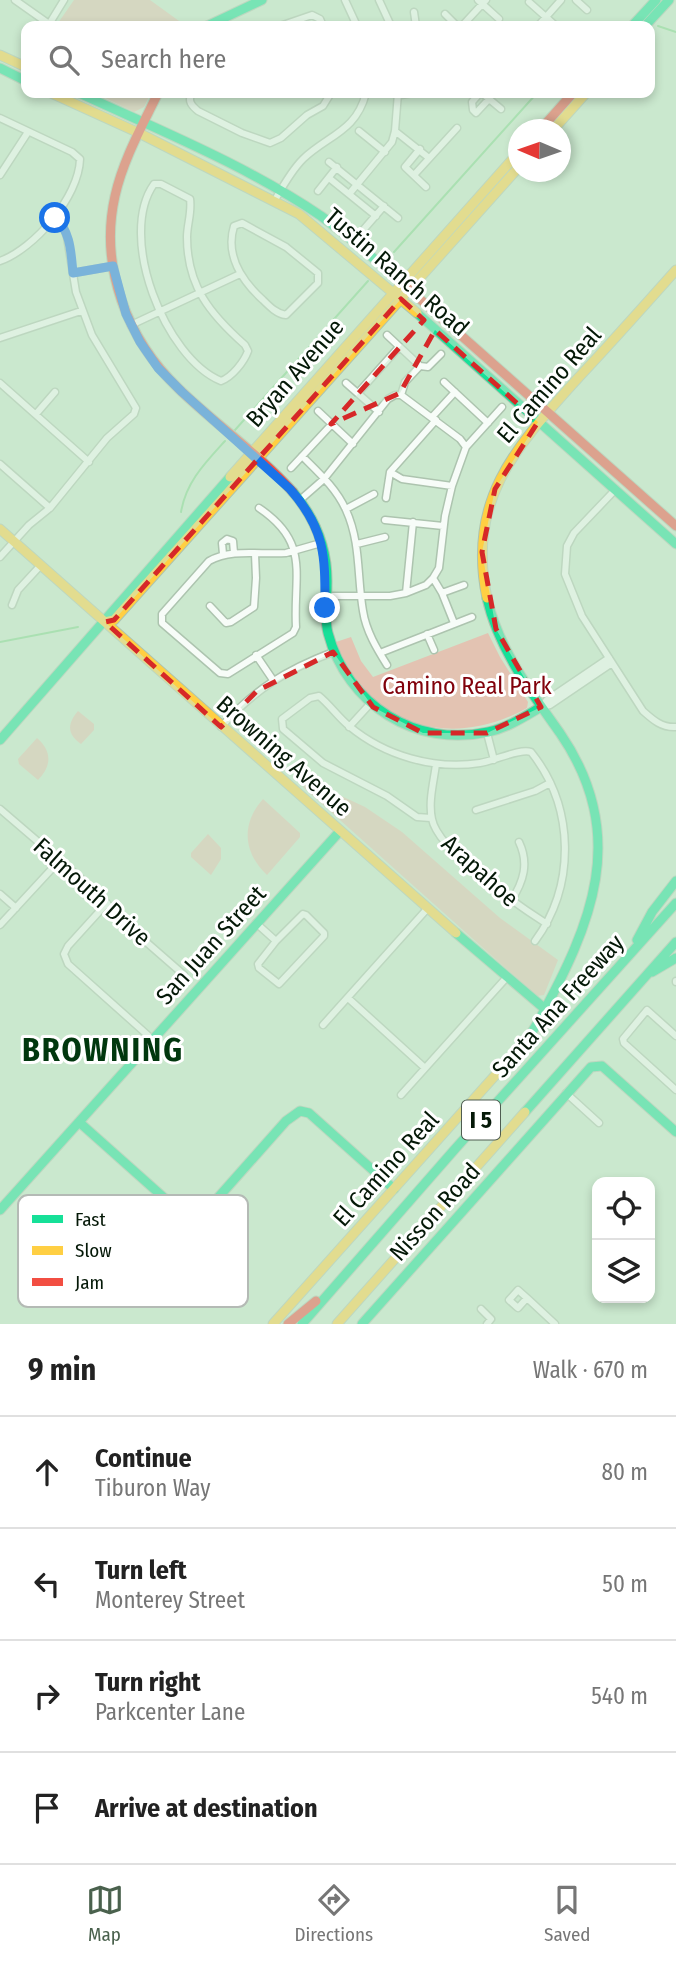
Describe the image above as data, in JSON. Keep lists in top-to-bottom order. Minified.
{"streets":{"main road":["Tustin Ranch Road","Bryan Avenue","El Camino Real","Browning Avenue","San Juan Street","Santa Ana Freeway","I 5","Nisson Road"],"street":["Arapahoe","Falmouth Drive"]},"crossings":[["Tustin Ranch Road","Bryan Avenue"],["Tustin Ranch Road","El Camino Real"],["Bryan Avenue","Browning Avenue"],["El Camino Real","Browning Avenue"],["Browning Avenue","San Juan Street"]],"districts":["BROWNING"],"parks":["Camino Real Park"],"legend":["Fast","Slow","Jam"],"north":"left","page":{"search":"Search here","heading":["9 min","Walk · 670 m"],"list":[["Continue","Tiburon Way","80 m"],["Turn left","Monterey Street","50 m"],["Turn right","Parkcenter Lane","540 m"],"Arrive at destination"],"nav":["Map","Directions","Saved"]}}
